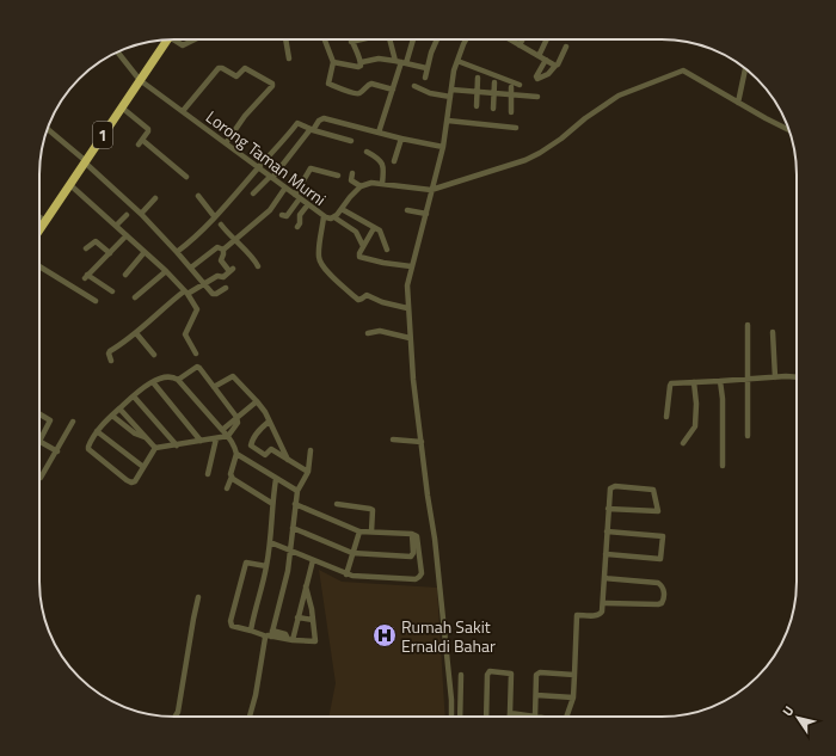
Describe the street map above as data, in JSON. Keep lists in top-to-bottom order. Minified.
{"streets":{"highway":["1"],"street":["Lorong Taman Murni"]},"crossings":[["1","Lorong Taman Murni"]],"places":{"hospital":["Rumah Sakit Ernaldi Bahar"]},"north":"top left"}
